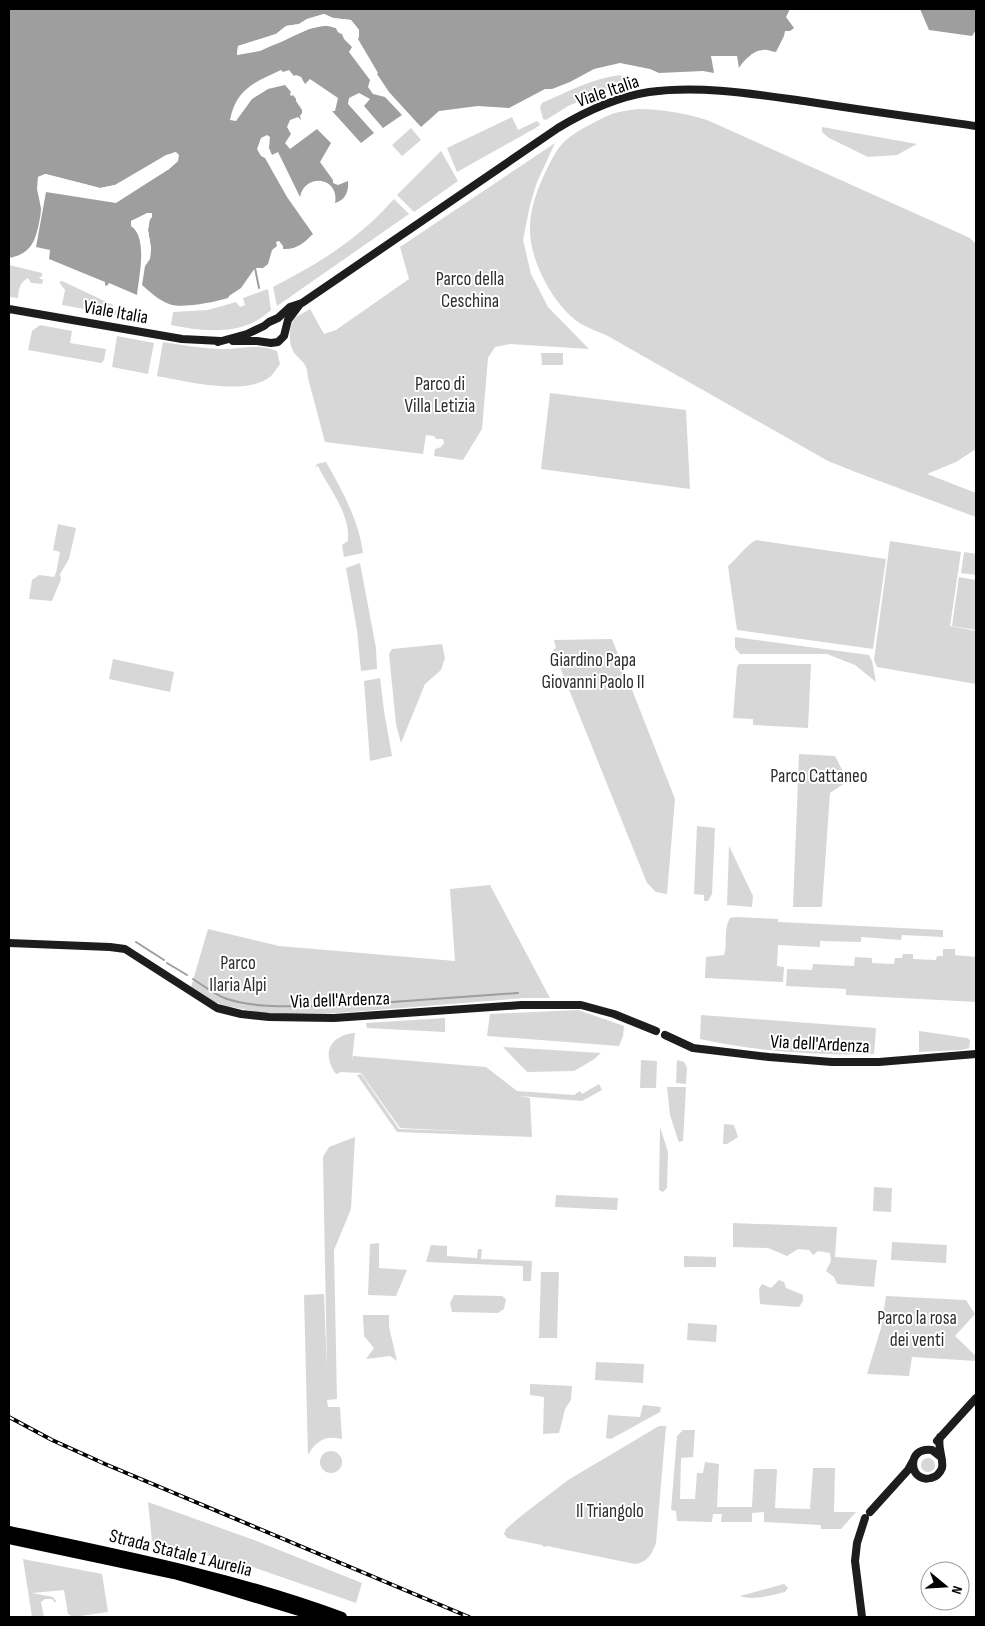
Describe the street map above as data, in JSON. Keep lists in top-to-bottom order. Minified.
{"streets":{"highway":["Strada Statale 1 Aurelia"],"main road":["Viale Italia","Via dell'Ardenza"]},"parks":["Parco della Ceschina","Parco di Villa Letizia","Giardino Papa Giovanni Paolo II","Parco Cattaneo","Parco Ilaria Alpi","Parco la rosa dei venti","Il Triangolo"],"north":"right"}
